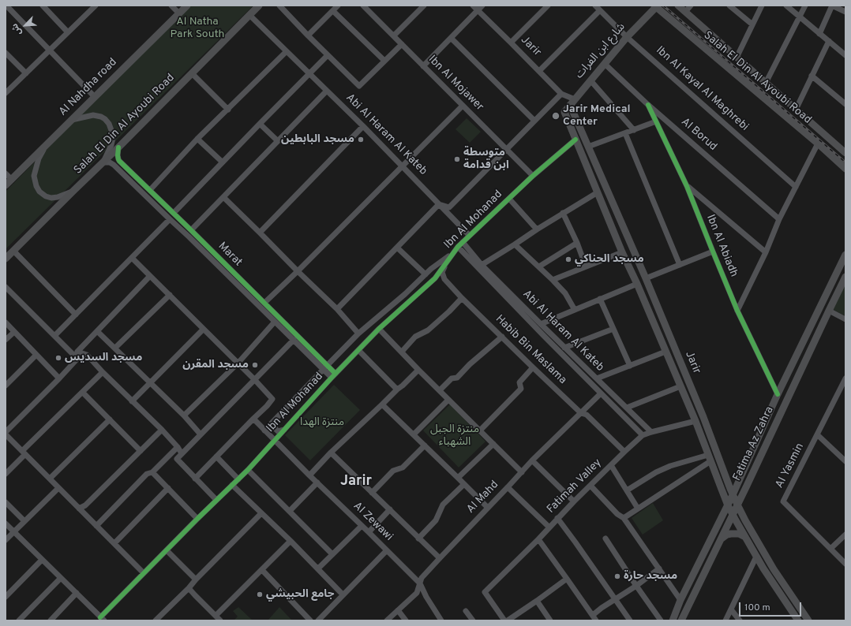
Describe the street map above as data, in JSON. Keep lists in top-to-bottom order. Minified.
{"streets":{"main road":["Jarir","شارع ابن الفرات","Salah El Din Al Ayoubi Road","Al Nahdha road","Fatima Az Zahra"],"street":["Ibn Al Mojawer","Ibn Al Kayal Al Maghrebi","Abi Al Haram Al Kateb","Al Borud","Ibn Al Mohanad","Ibn Al Abiadh","Marat","Habib Bin Maslama","Al Yasmin","Fatimah Valley","Al Mahd","Al Zewawi"]},"crossings":[["Jarir","شارع ابن الفرات"],["Jarir","Ibn Al Mohanad"],["Jarir","Fatima Az Zahra"],["Jarir","Fatimah Valley"],["شارع ابن الفرات","Salah El Din Al Ayoubi Road"],["شارع ابن الفرات","Ibn Al Kayal Al Maghrebi"],["شارع ابن الفرات","Al Borud"],["Salah El Din Al Ayoubi Road","Al Nahdha road"],["Salah El Din Al Ayoubi Road","Abi Al Haram Al Kateb"],["Salah El Din Al Ayoubi Road","Marat"],["Ibn Al Mojawer","Ibn Al Mohanad"],["Al Nahdha road","Marat"],["Abi Al Haram Al Kateb","Ibn Al Mohanad"],["Abi Al Haram Al Kateb","Fatimah Valley"],["Abi Al Haram Al Kateb","Al Mahd"],["Al Borud","Ibn Al Abiadh"],["Ibn Al Mohanad","Marat"],["Ibn Al Mohanad","Habib Bin Maslama"],["Ibn Al Mohanad","Al Zewawi"],["Habib Bin Maslama","Fatimah Valley"],["Habib Bin Maslama","Al Mahd"],["Al Mahd","Al Zewawi"]],"districts":["Jarir"],"parks":["Al Natha Park South","منتزة الهدا","منتزة الجبل الشهباء"],"places":["Jarir Medical Center","مسجد البابطين","متوسطة ابن قدامة","مسجد الحناكي","مسجد السديس","مسجد المقرن","مسجد حارة","جامع الحبيشي"],"scale_bar":"100 m","north":"bottom left"}
